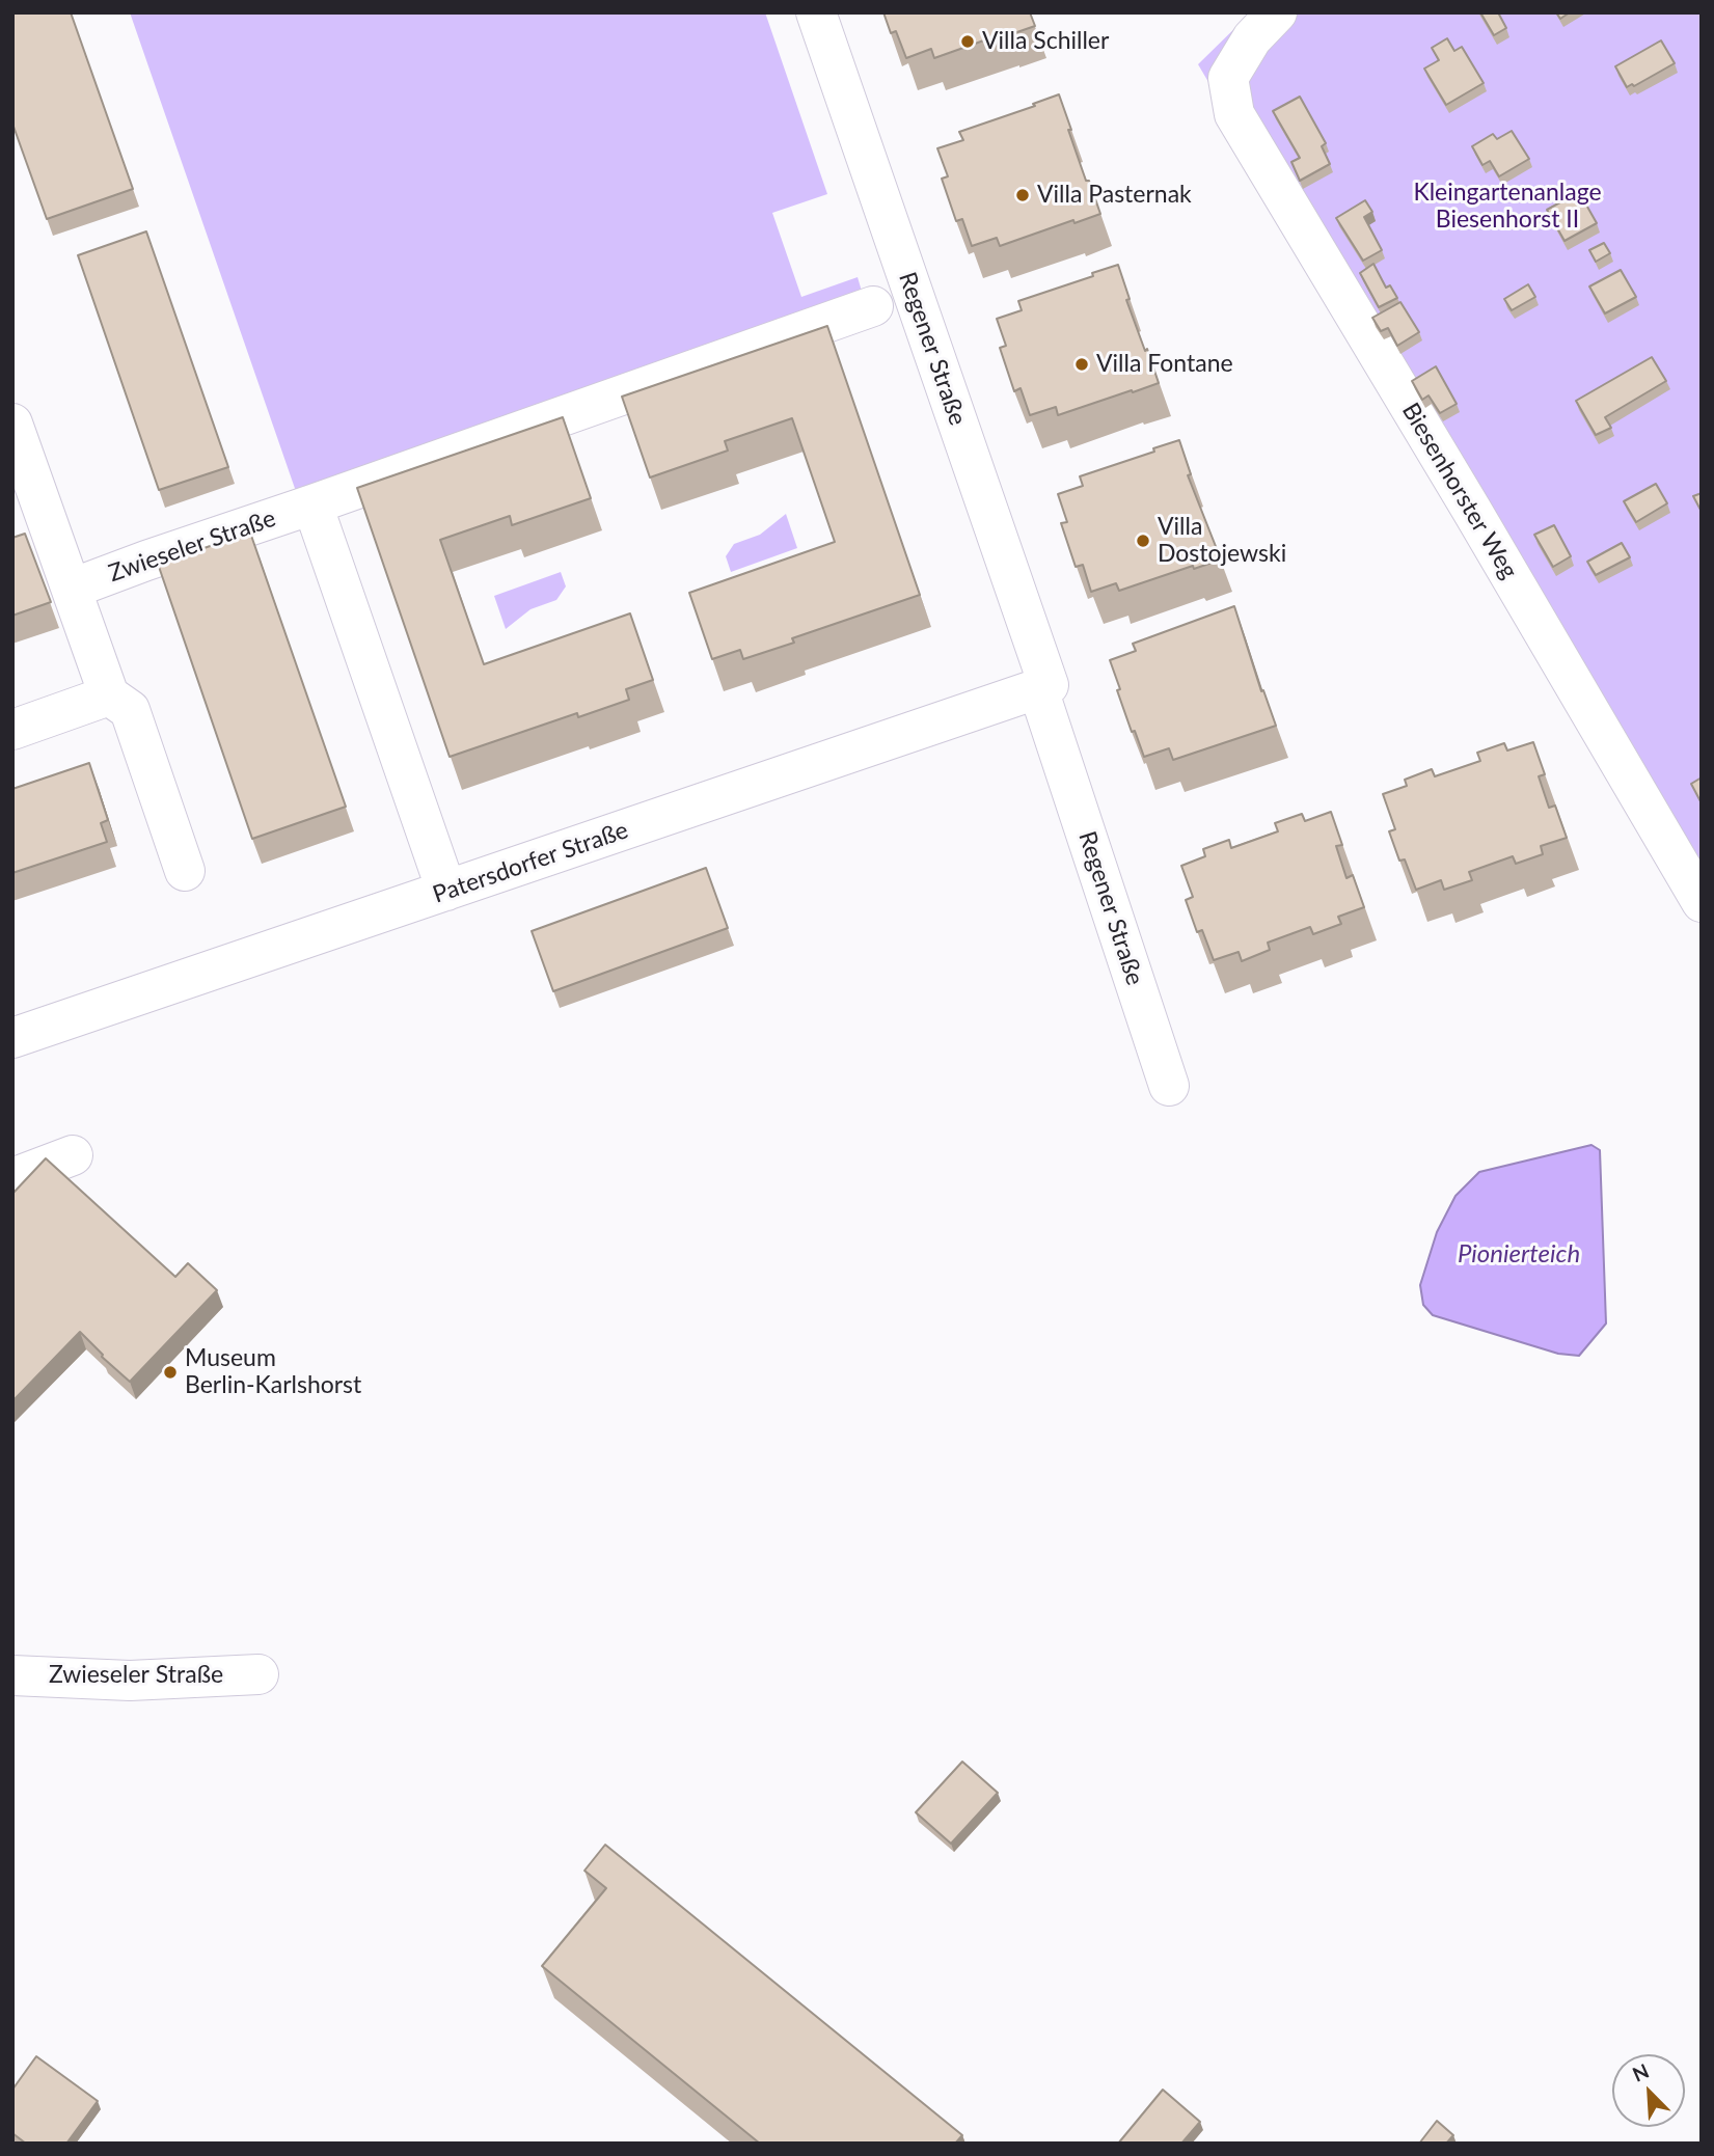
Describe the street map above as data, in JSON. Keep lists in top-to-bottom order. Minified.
{"streets":{"street":["Regener Straße","Biesenhorster Weg","Zwieseler Straße","Patersdorfer Straße"]},"crossings":[["Regener Straße","Patersdorfer Straße"]],"water":["Pionierteich"],"parks":["Kleingartenanlage Biesenhorst II"],"places":["Villa Schiller","Villa Pasternak","Villa Fontane","Villa Dostojewski","Museum Berlin-Karlshorst"],"north":"top left"}
